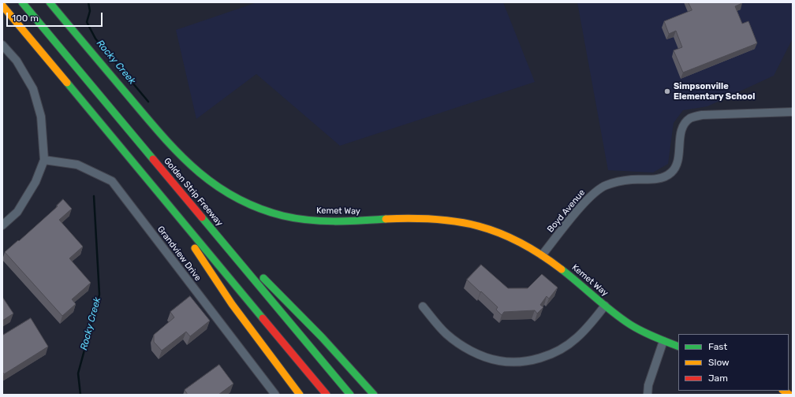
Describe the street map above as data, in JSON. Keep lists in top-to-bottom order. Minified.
{"streets":{"main road":["Golden Strip Freeway","Kemet Way"],"street":["Boyd Avenue","Grandview Drive"]},"crossings":[["Kemet Way","Boyd Avenue"]],"water":["Rocky Creek"],"places":["Simpsonville Elementary School"],"legend":["Fast","Slow","Jam"],"scale_bar":"100 m"}
